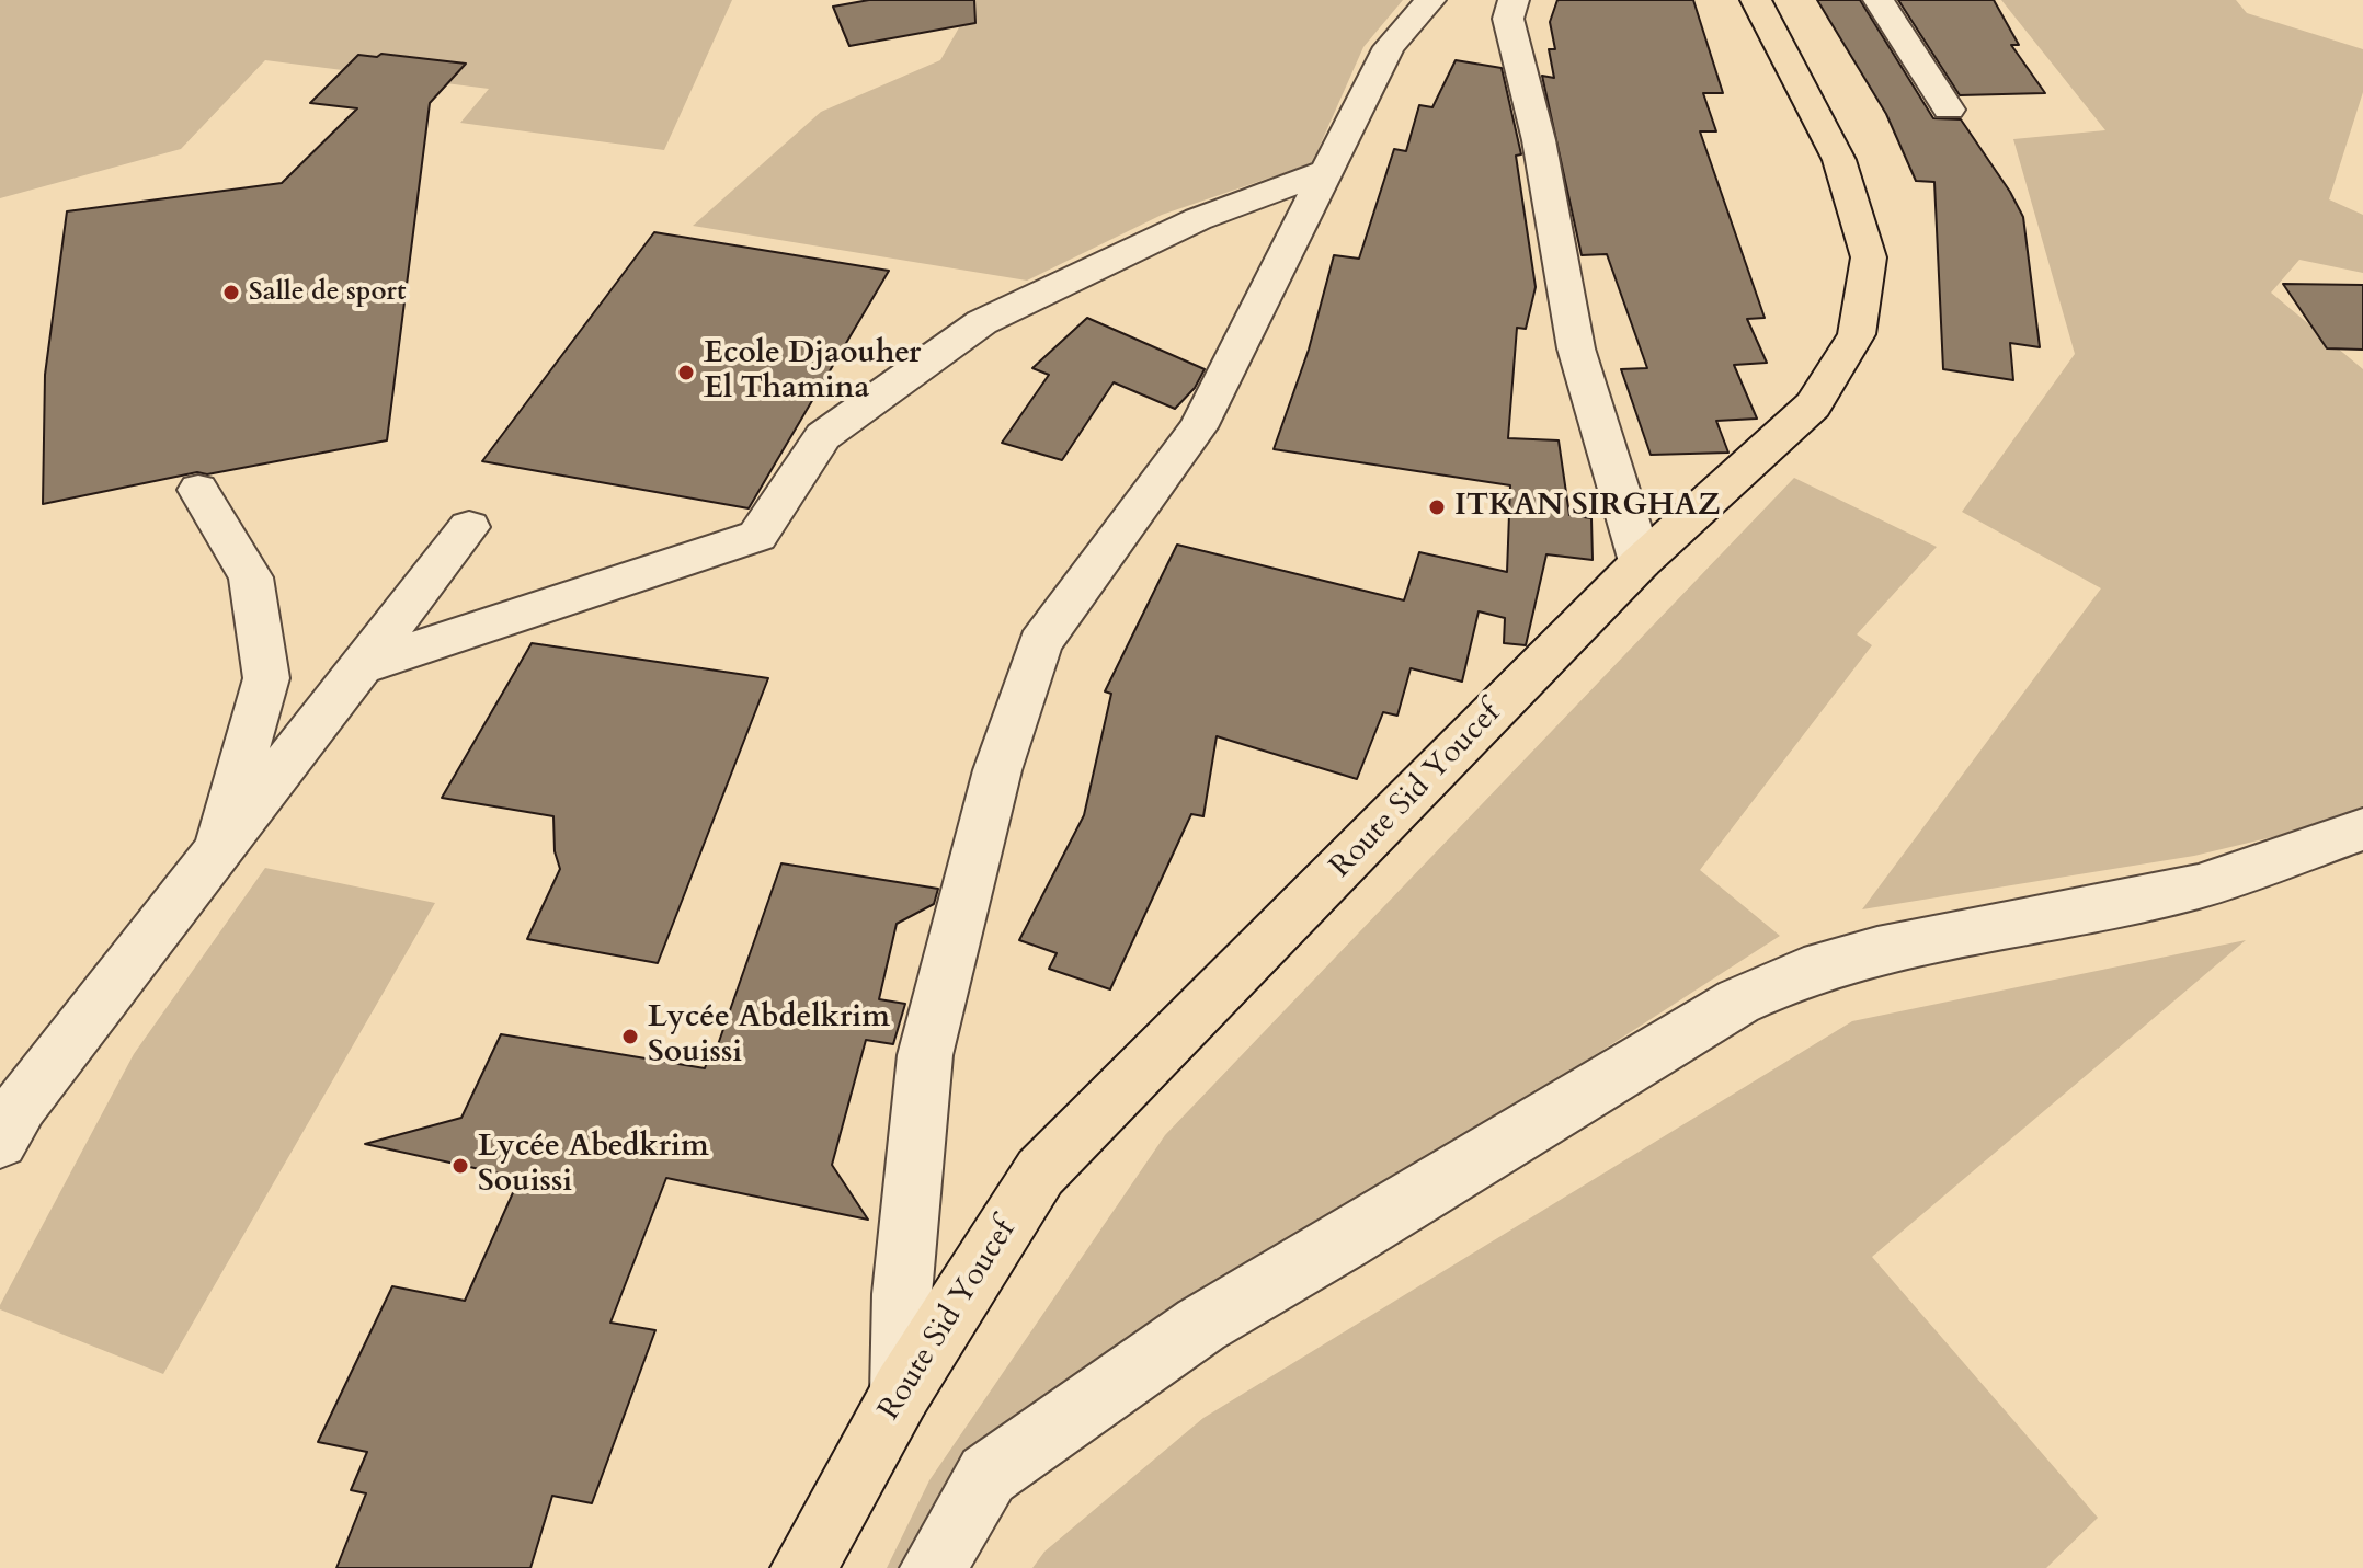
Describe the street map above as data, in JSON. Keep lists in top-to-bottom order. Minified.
{"streets":{"main road":["Route Sid Youcef"]},"places":["Salle de sport","Ecole Djaouher El Thamina","ITKAN SIRGHAZ","Lycée Abdelkrim Souissi","Lycée Abedkrim Souissi"]}
